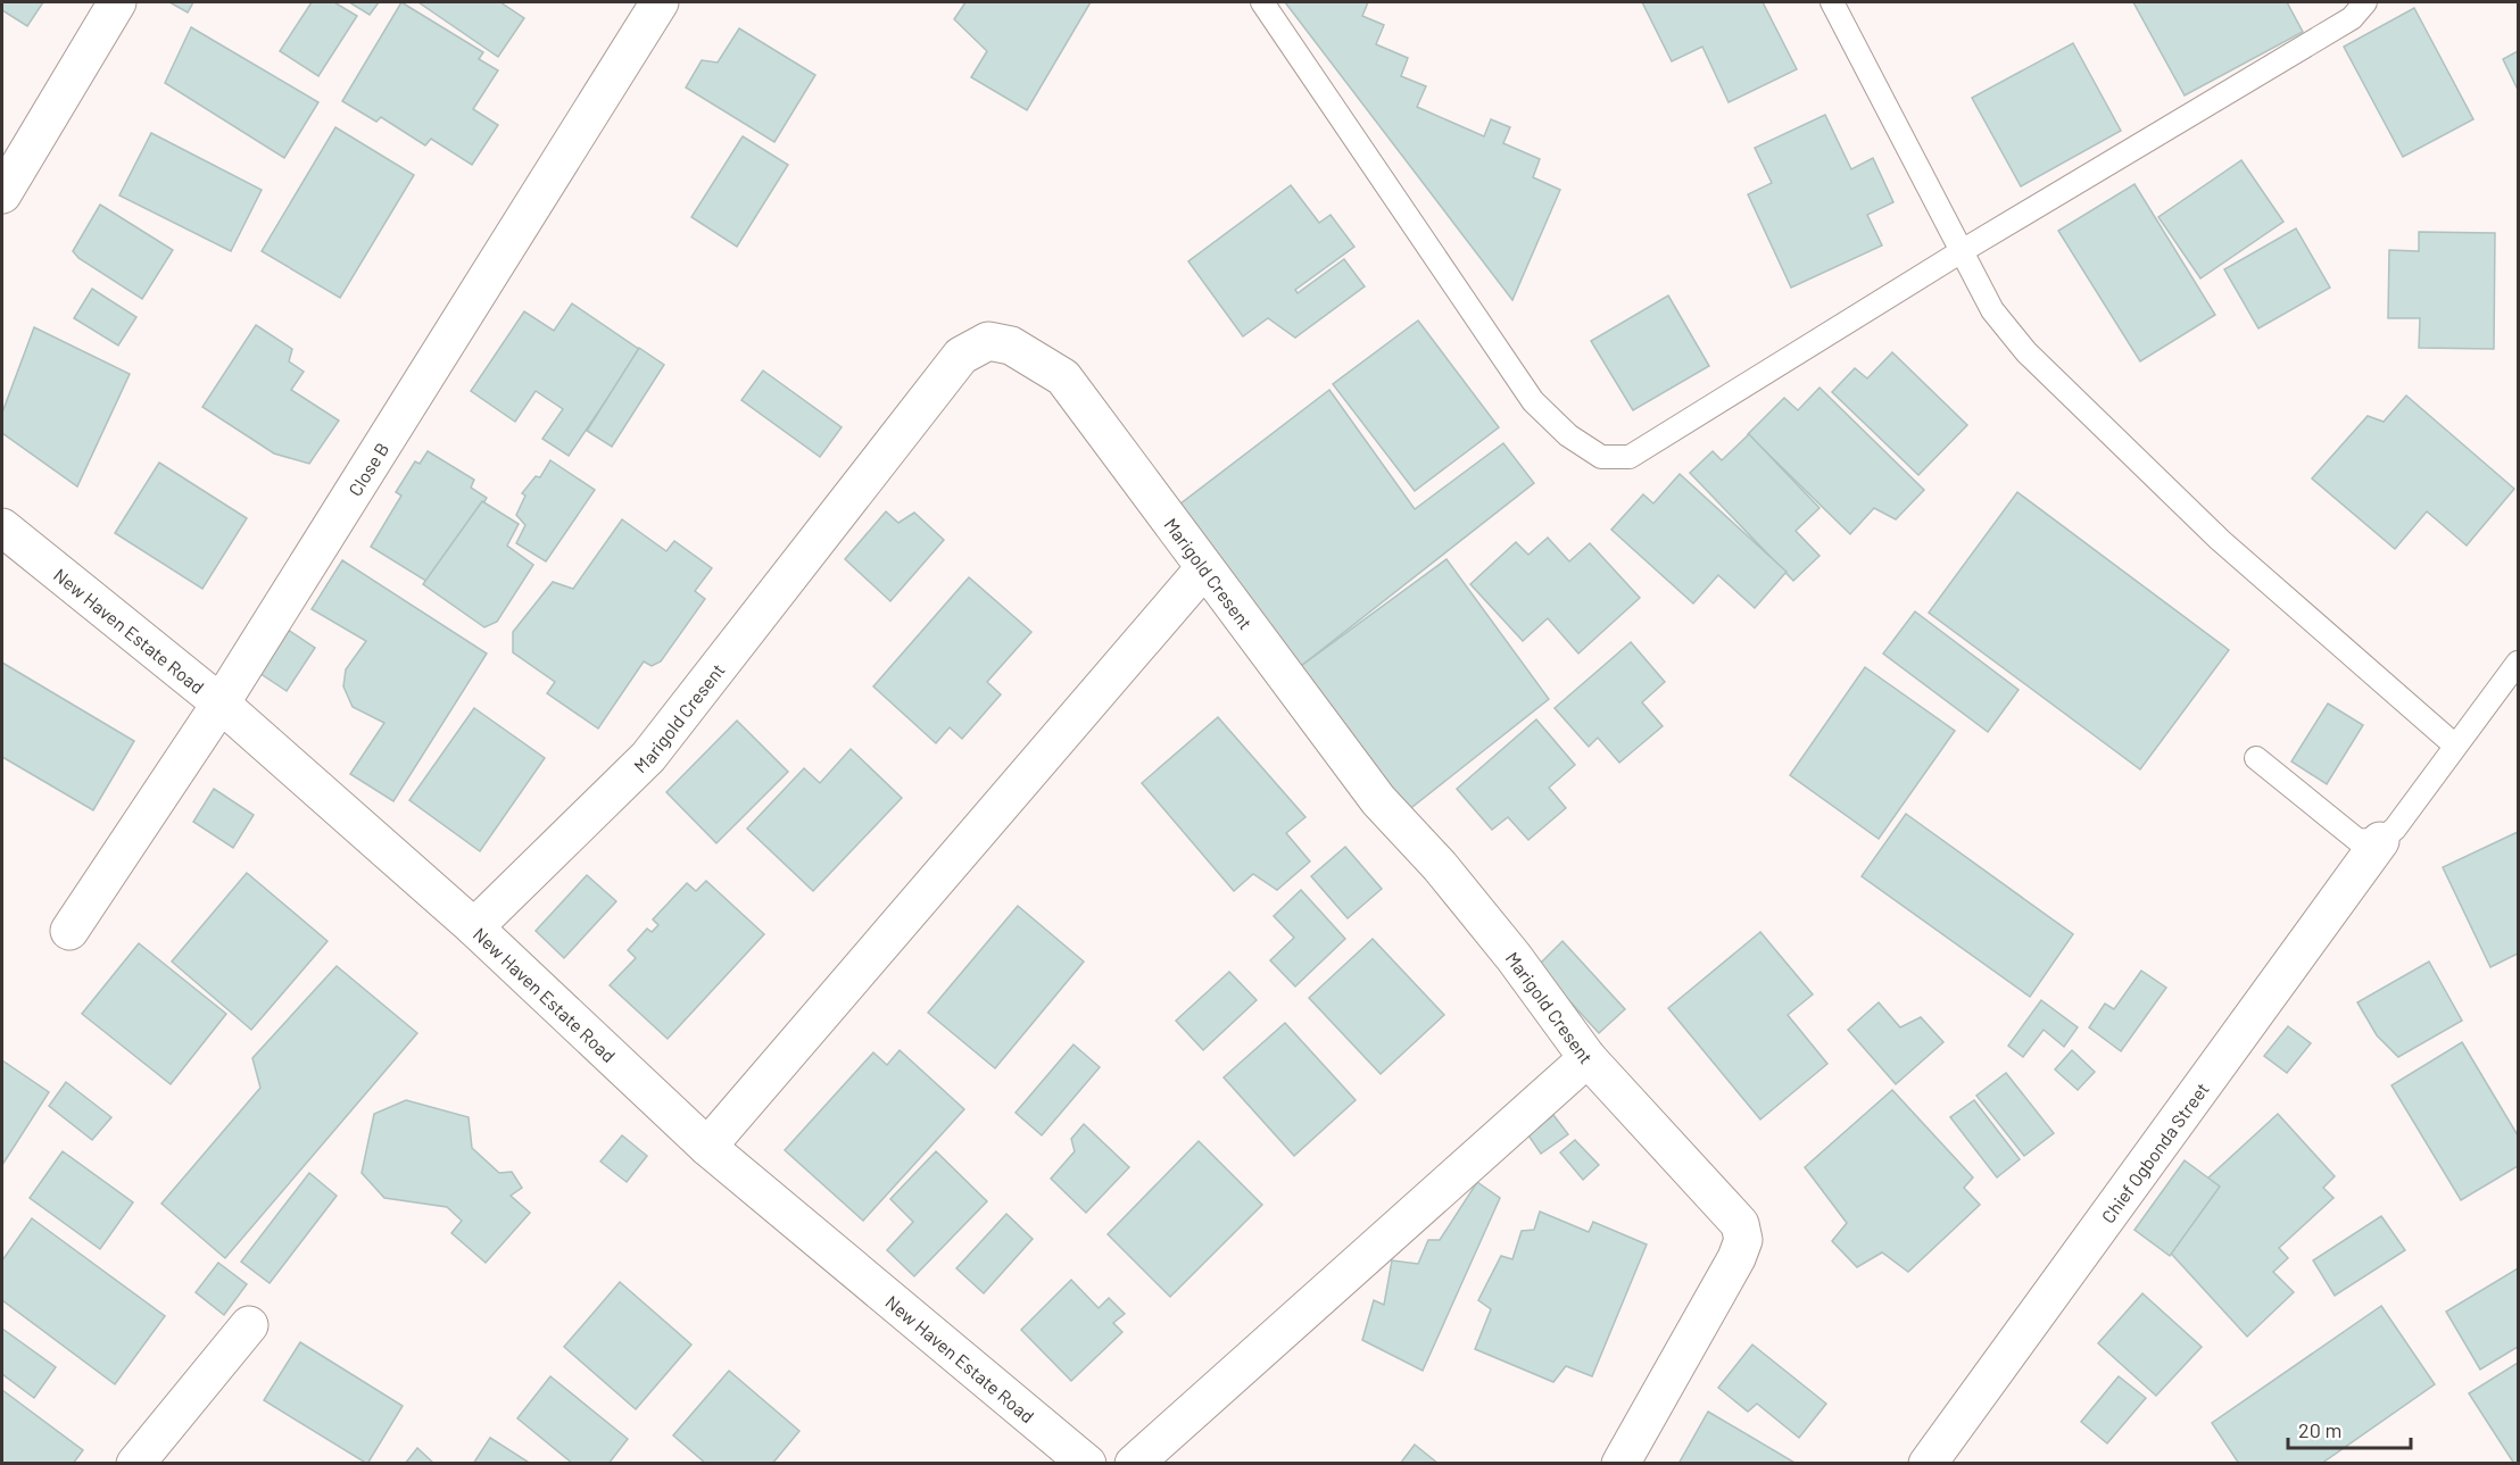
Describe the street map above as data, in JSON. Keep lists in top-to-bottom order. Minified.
{"streets":{"street":["Close B","Marigold Cresent","New Haven Estate Road","Chief Ogbonda Street"]},"crossings":[["Close B","New Haven Estate Road"],["Marigold Cresent","New Haven Estate Road"]],"scale_bar":"20 m"}
